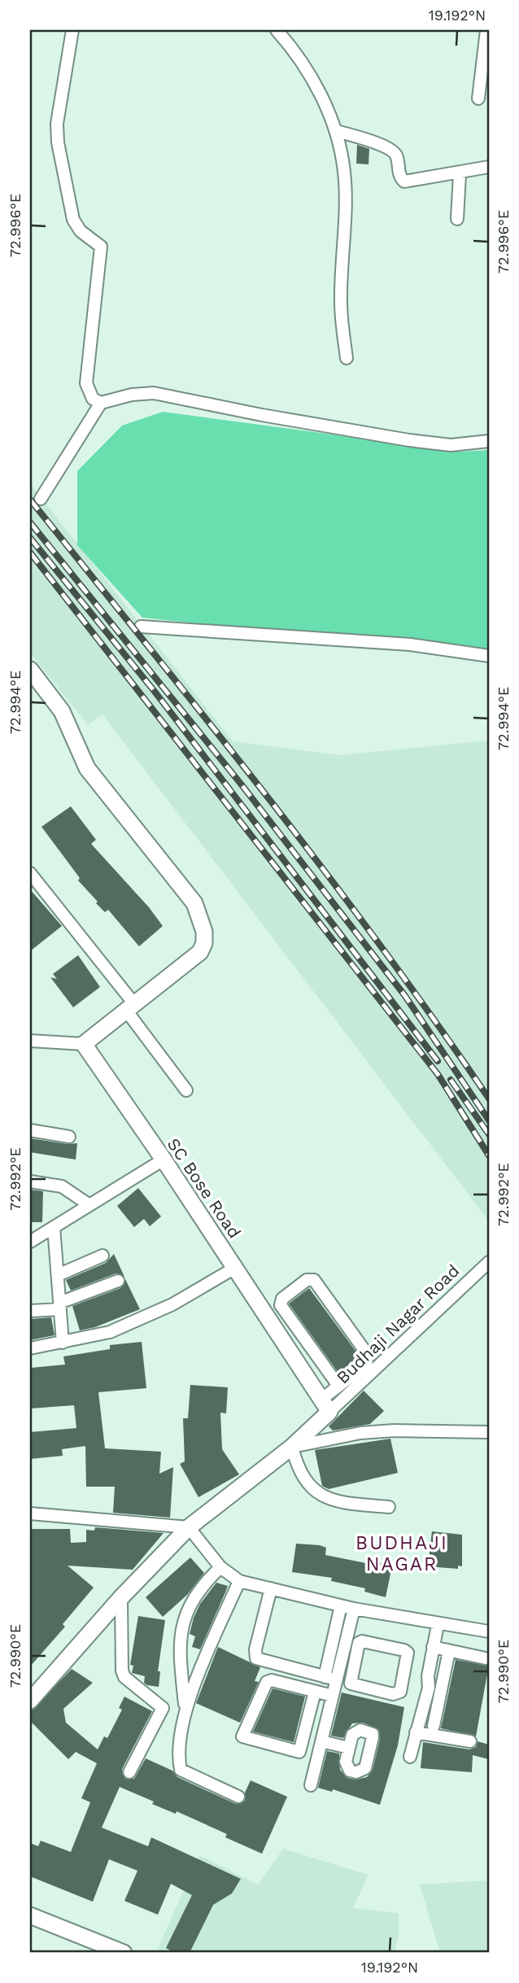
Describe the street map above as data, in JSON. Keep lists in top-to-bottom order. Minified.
{"streets":{"street":["SC Bose Road","Budhaji Nagar Road"]},"crossings":[["SC Bose Road","Budhaji Nagar Road"]],"districts":["BUDHAJI NAGAR"],"coordinates":["19.192°N","72.996°E","72.994°E","72.992°E","72.990°E"]}
